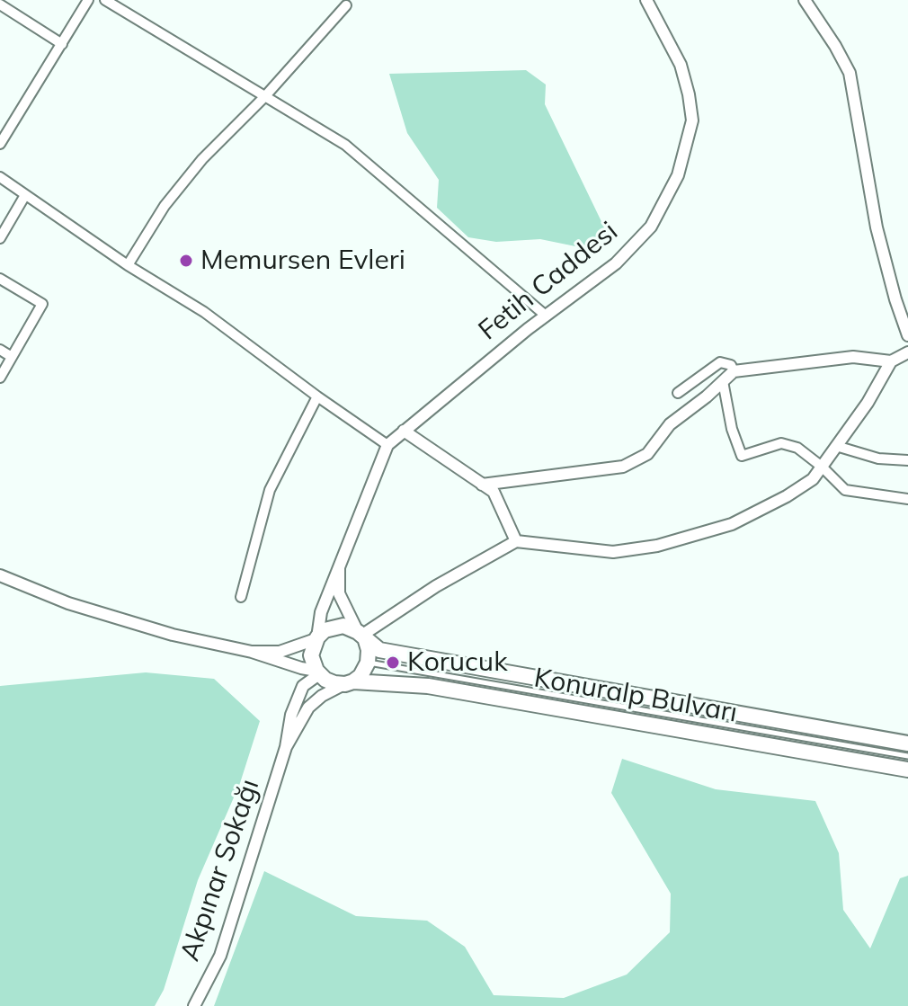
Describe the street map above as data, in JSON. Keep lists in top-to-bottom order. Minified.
{"streets":{"main road":["Konuralp Bulvarı"],"street":["Fetih Caddesi","Akpınar Sokağı"]},"crossings":[["Fetih Caddesi","Konuralp Bulvarı"],["Fetih Caddesi","Akpınar Sokağı"],["Konuralp Bulvarı","Akpınar Sokağı"]],"places":["Memursen Evleri","Korucuk"]}
